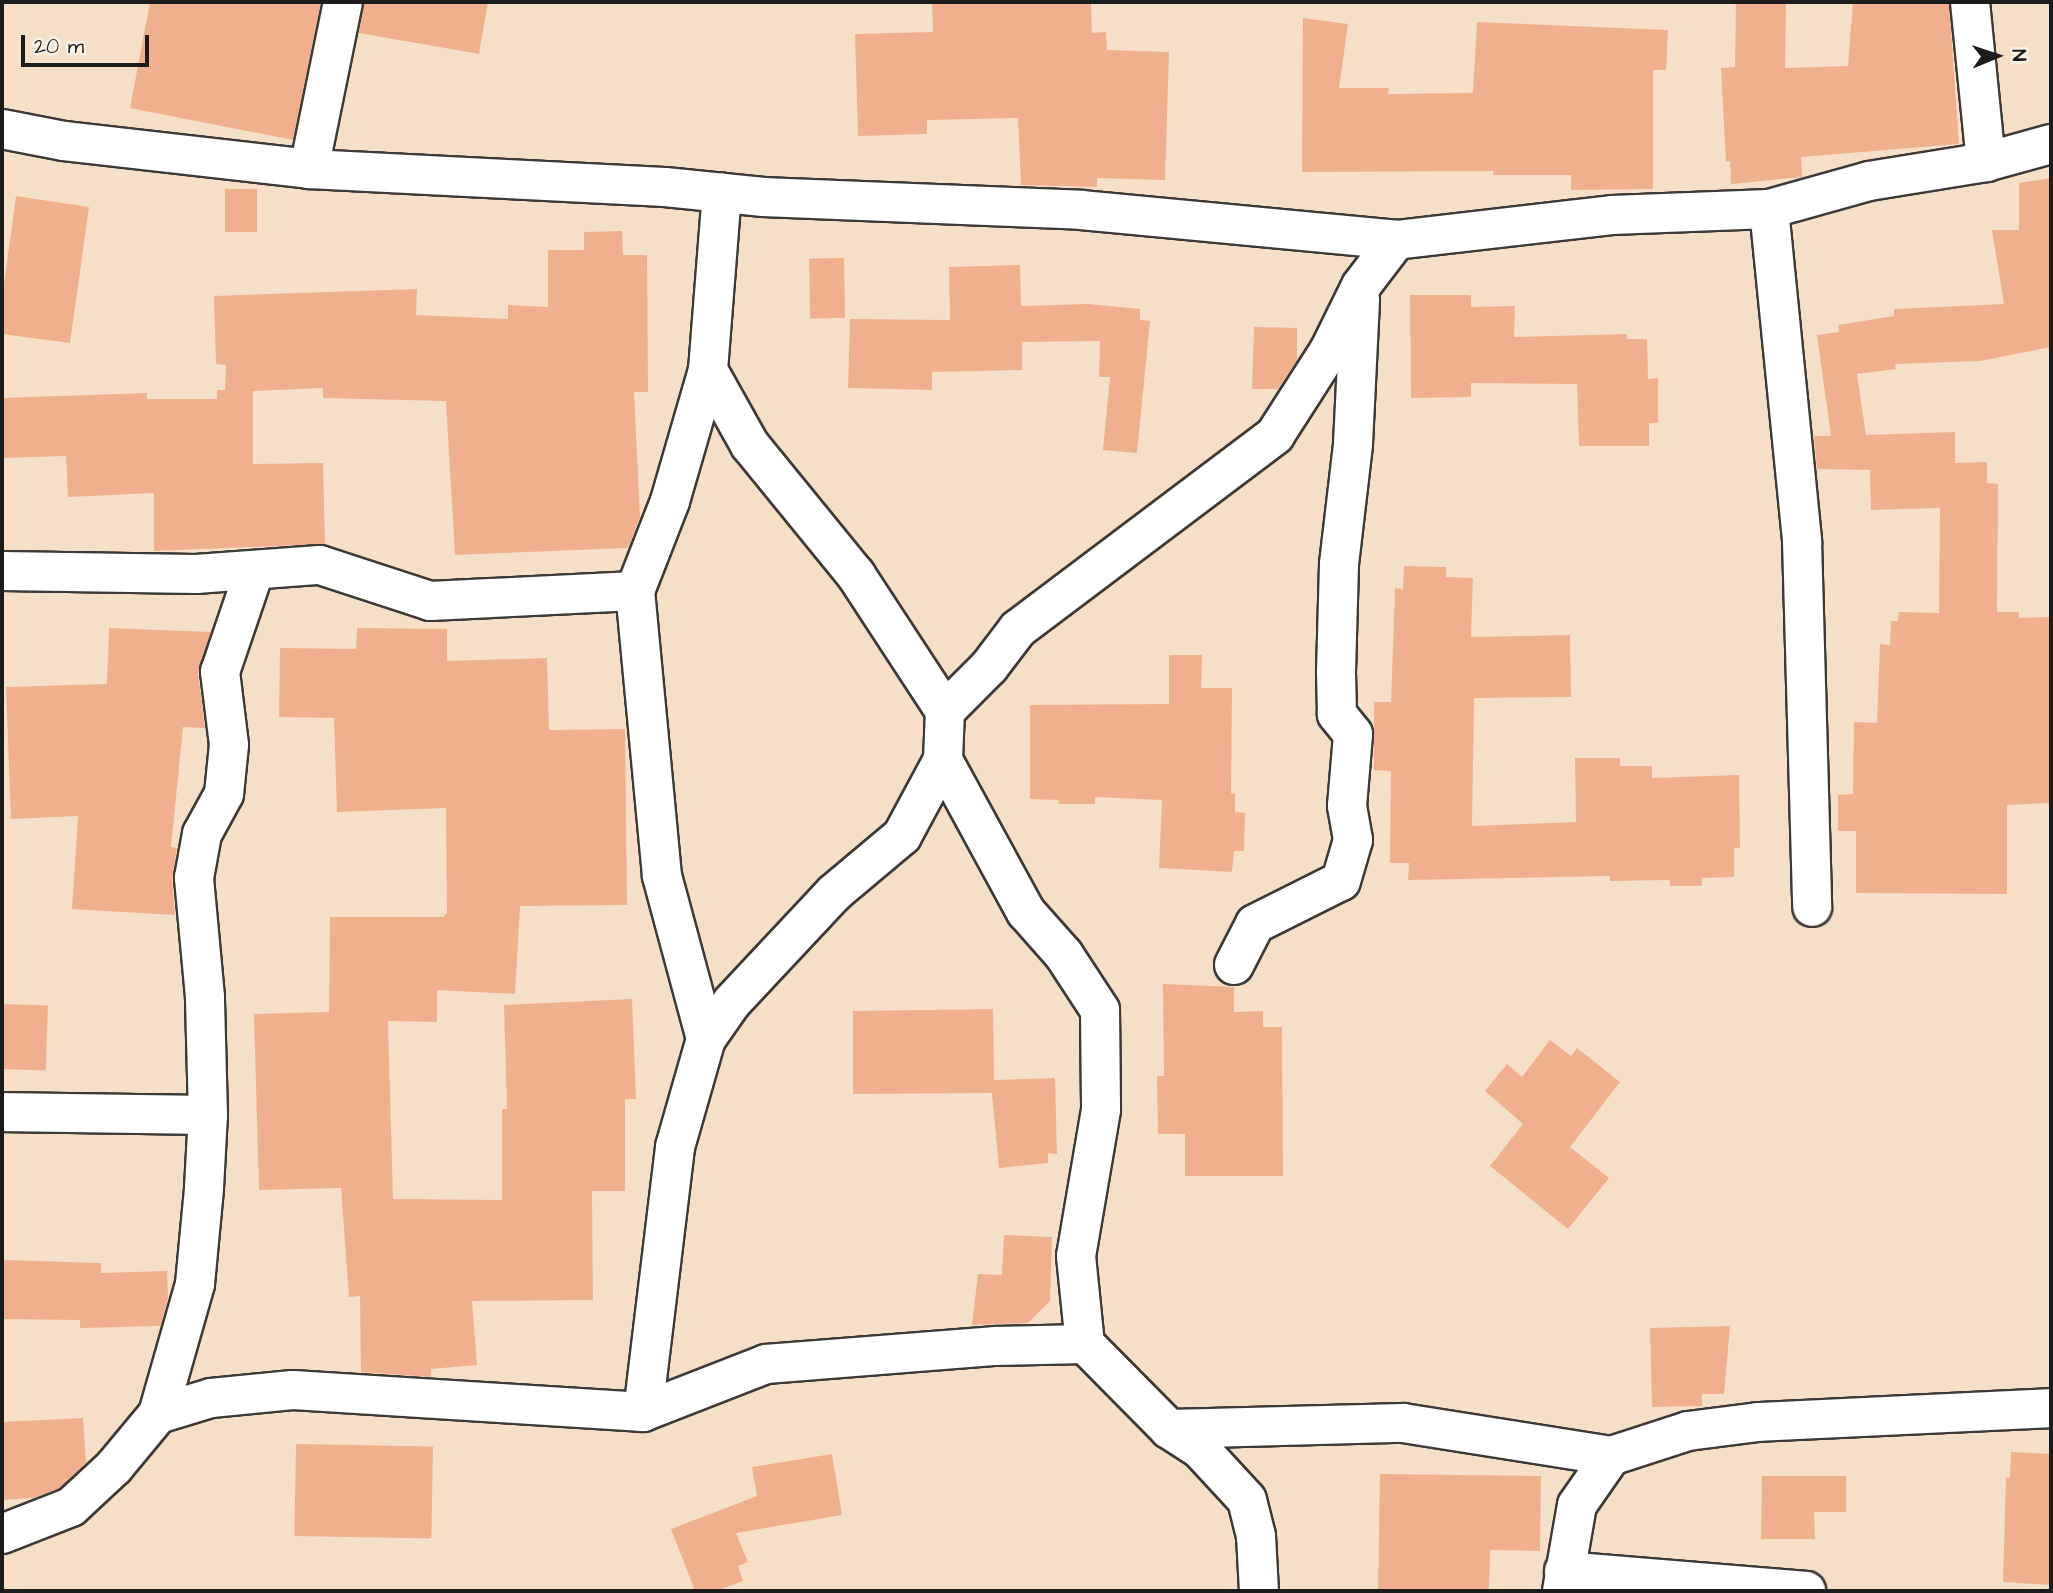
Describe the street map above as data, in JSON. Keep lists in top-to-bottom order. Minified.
{"scale_bar":"20 m","north":"right"}
